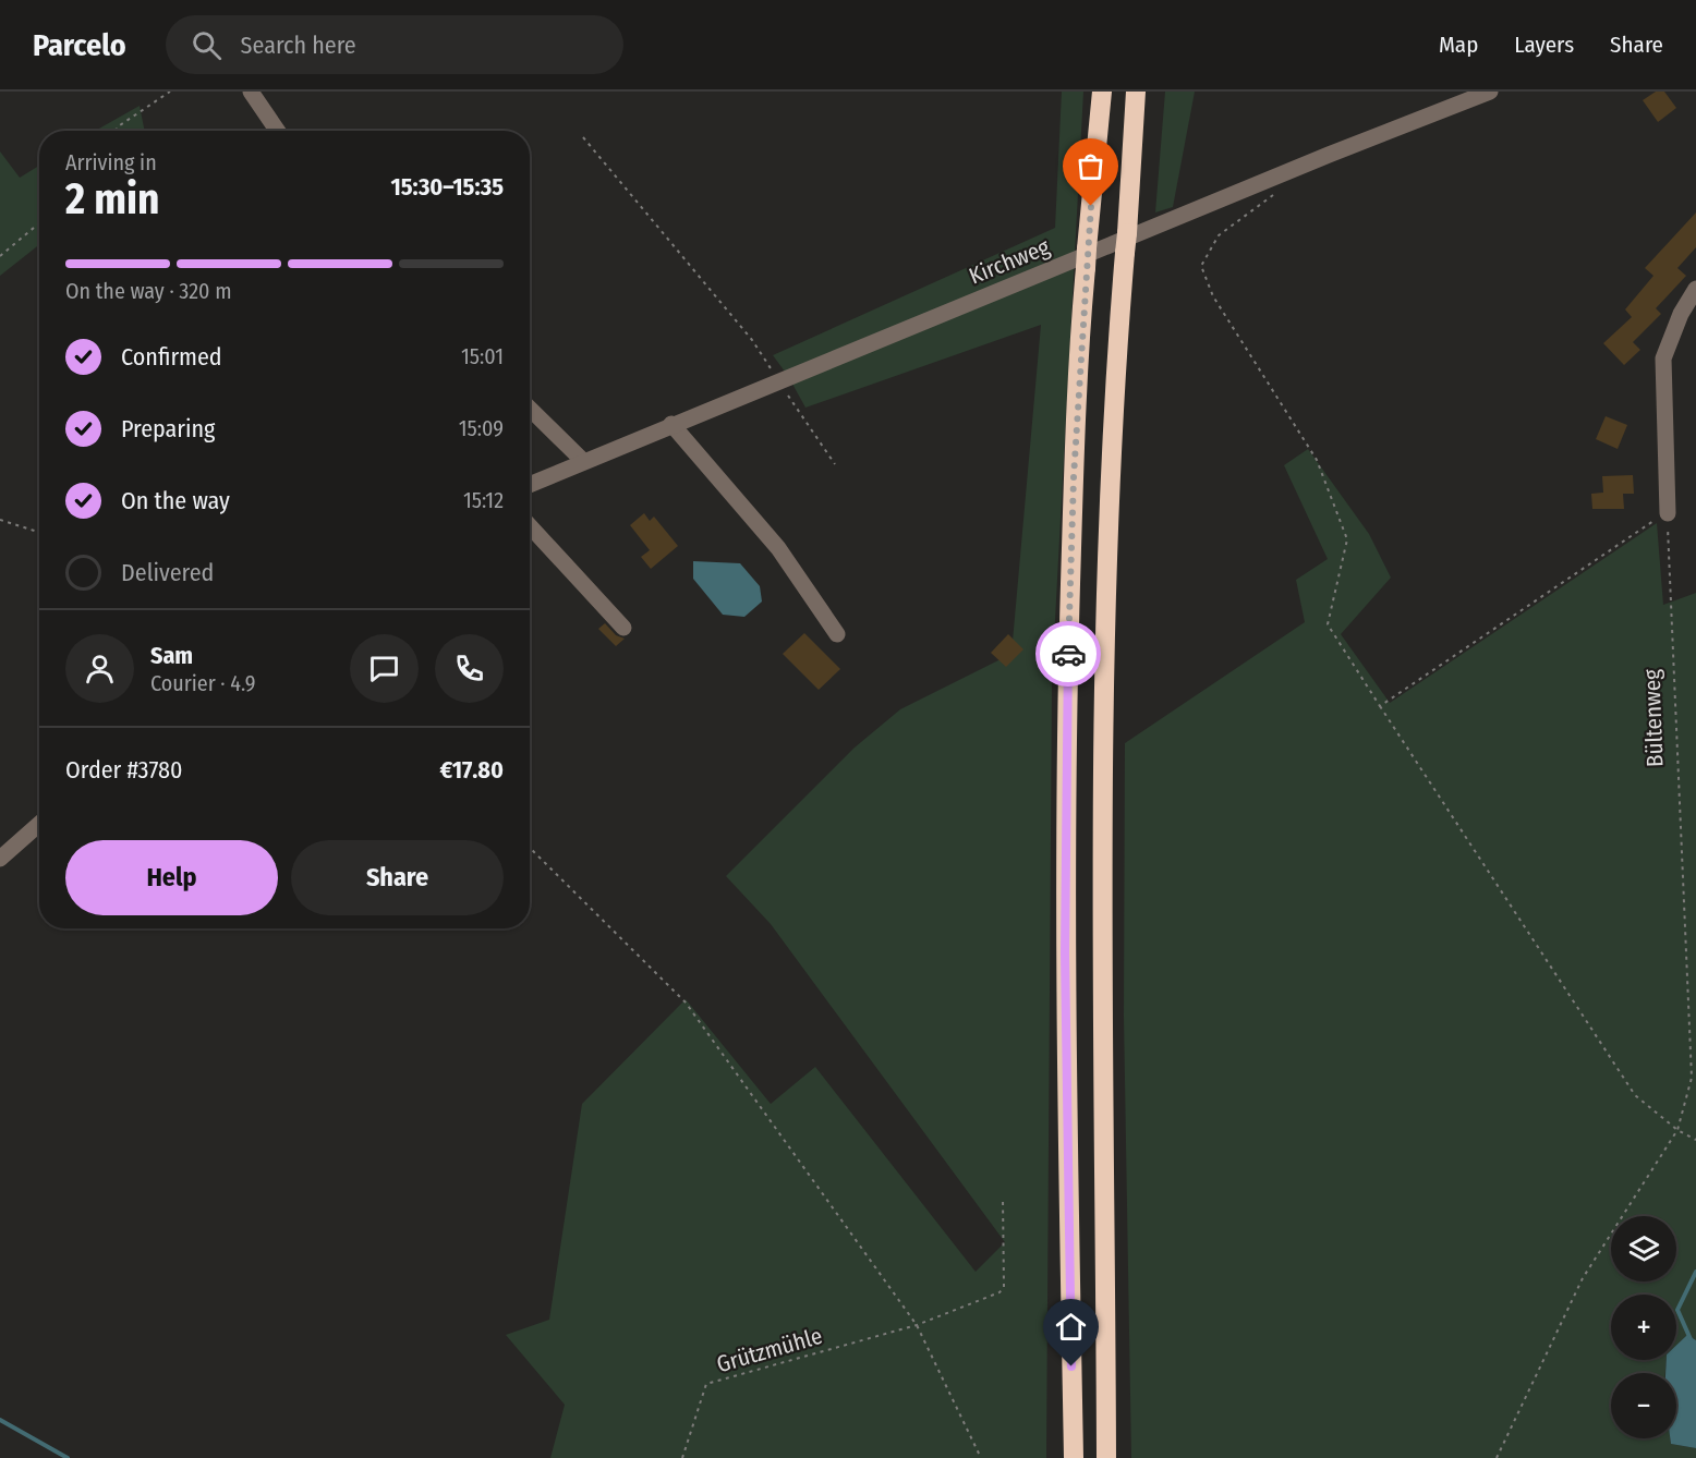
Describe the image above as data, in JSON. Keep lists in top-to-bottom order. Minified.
{"streets":{"street":["Kirchweg"],"path":["Bültenweg","Grützmühle"]},"page":{"header":"Parcelo","search":"Search here","nav":["Map","Layers","Share"],"heading":["2 min","Arriving in","15:30–15:35"],"panel":["Sam","Courier · 4.9","Order #3780","€17.80"],"bar":"On the way · 320 m","list":[["Confirmed","15:01"],["Preparing","15:09"],["On the way","15:12"],"Delivered"],"buttons":["Help","Share"],"map_buttons":["+","−"]}}
